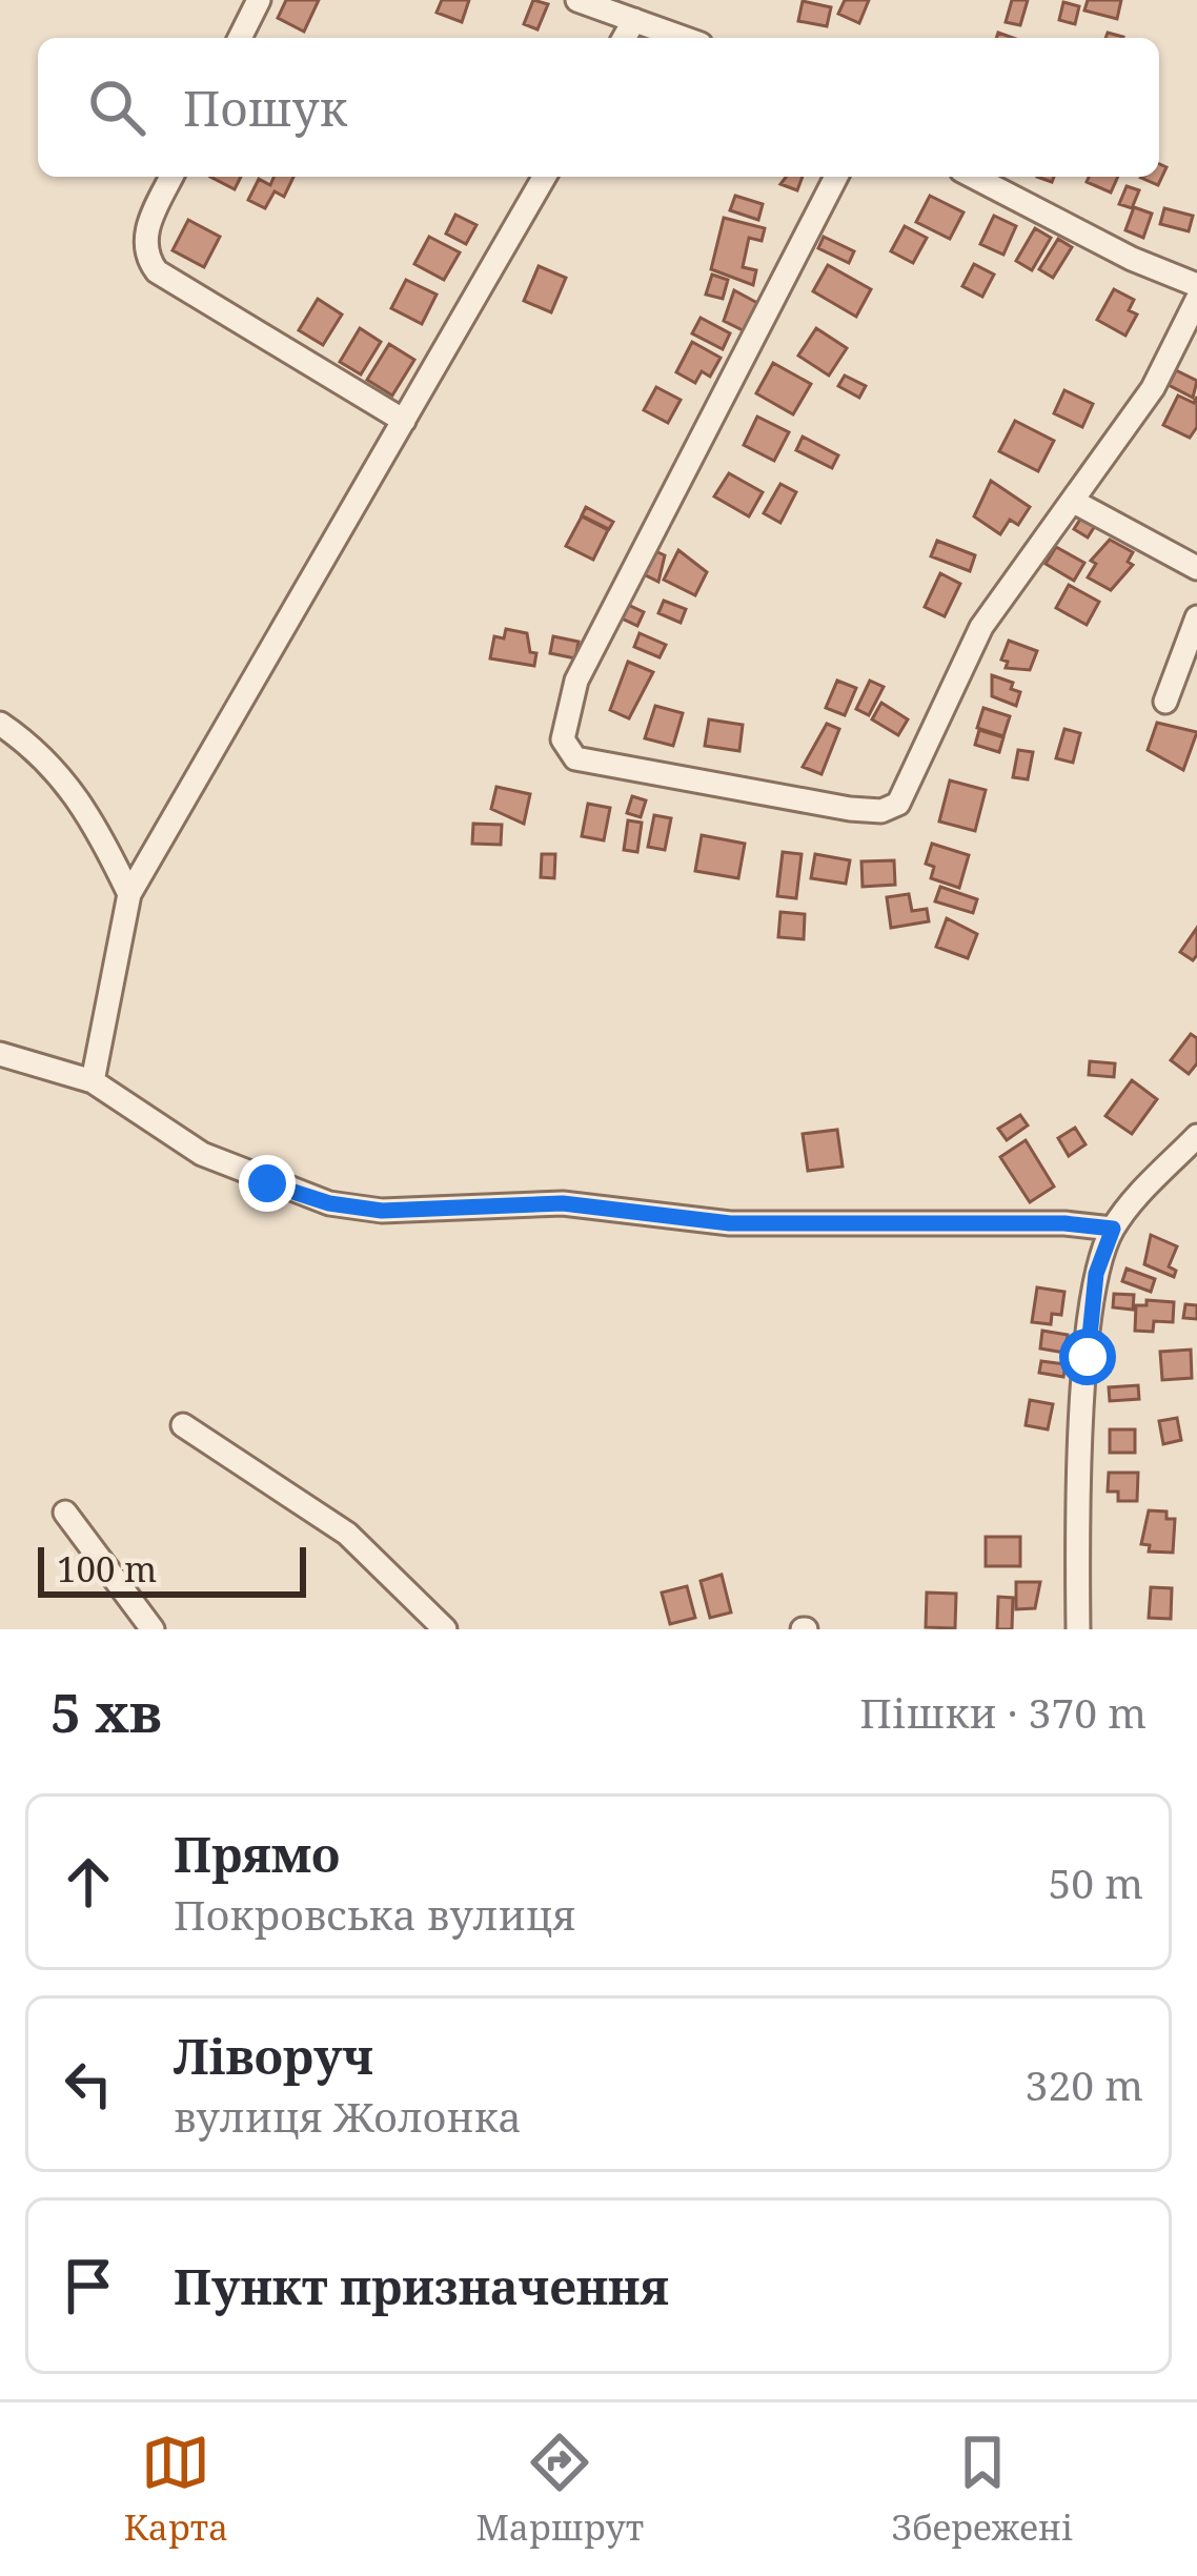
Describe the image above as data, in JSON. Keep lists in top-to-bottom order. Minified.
{"scale_bar":"100 m","page":{"search":"Пошук","scale":"100 m","heading":["5 хв","Пішки · 370 m"],"list":[["Прямо","Покровська вулиця","50 m"],["Ліворуч","вулиця Жолонка","320 m"],"Пункт призначення"],"nav":["Карта","Маршрут","Збережені"]}}
